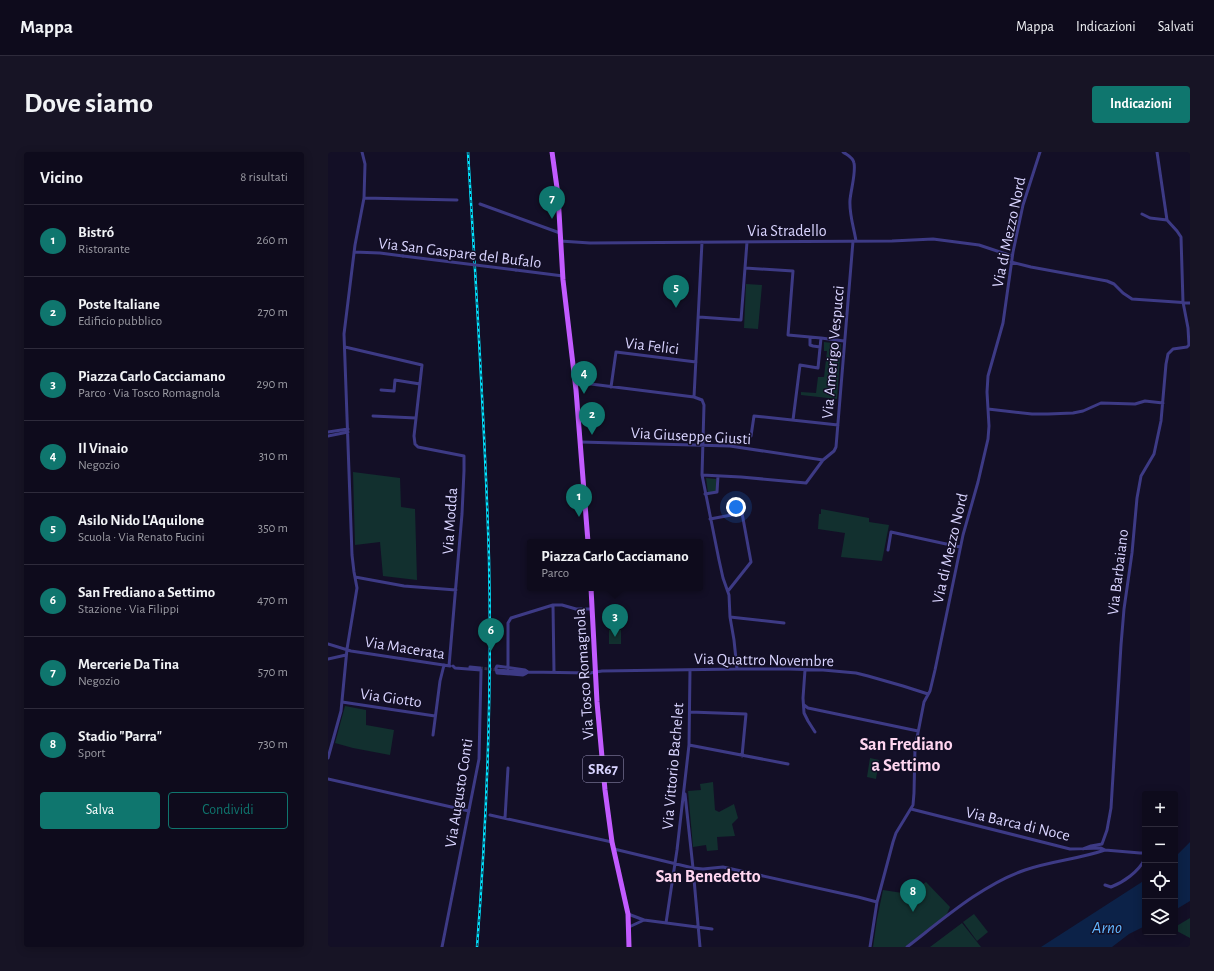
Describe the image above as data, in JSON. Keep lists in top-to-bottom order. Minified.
{"streets":{"main road":["Via Tosco Romagnola","SR67"],"street":["Via Stradello","Via di Mezzo Nord","Via San Gaspare del Bufalo","Via Felici","Via Amerigo Vespucci","Via Giuseppe Giusti","Via Modda","Via Barbaiano","Via Macerata","Via Quattro Novembre","Via Giotto","Via Vittorio Bachelet","Via Augusto Conti","Via Barca di Noce"]},"crossings":[["Via Stradello","Via di Mezzo Nord"],["Via Stradello","Via Amerigo Vespucci"],["Via di Mezzo Nord","Via Quattro Novembre"],["Via di Mezzo Nord","Via Barca di Noce"],["Via Amerigo Vespucci","Via Giuseppe Giusti"],["Via Modda","Via Macerata"],["Via Barbaiano","Via Barca di Noce"],["Via Macerata","Via Augusto Conti"],["Via Quattro Novembre","Via Tosco Romagnola"],["Via Quattro Novembre","Via Vittorio Bachelet"]],"districts":["San Frediano a Settimo","San Benedetto"],"water":["Arno"],"page":{"header":"Mappa","nav":["Mappa","Indicazioni","Salvati"],"buttons":["Indicazioni",["Salva","Condividi"]],"title":"Dove siamo","heading":["Vicino","8 risultati"],"pins":["7","5","4","2","1","3","6","8"],"list":[{"mark":"1","name":"Bistró","note":"Ristorante","value":"260 m"},{"mark":"2","name":"Poste Italiane","note":"Edificio pubblico","value":"270 m"},{"mark":"3","name":"Piazza Carlo Cacciamano","note":"Parco · Via Tosco Romagnola","value":"290 m"},{"mark":"4","name":"Il Vinaio","note":"Negozio","value":"310 m"},{"mark":"5","name":"Asilo Nido L'Aquilone","note":"Scuola · Via Renato Fucini","value":"350 m"},{"mark":"6","name":"San Frediano a Settimo","note":"Stazione · Via Filippi","value":"470 m"},{"mark":"7","name":"Mercerie Da Tina","note":"Negozio","value":"570 m"},{"mark":"8","name":"Stadio \"Parra\"","note":"Sport","value":"730 m"}],"popup":["Piazza Carlo Cacciamano","Parco"],"map_buttons":["+","−"]}}
